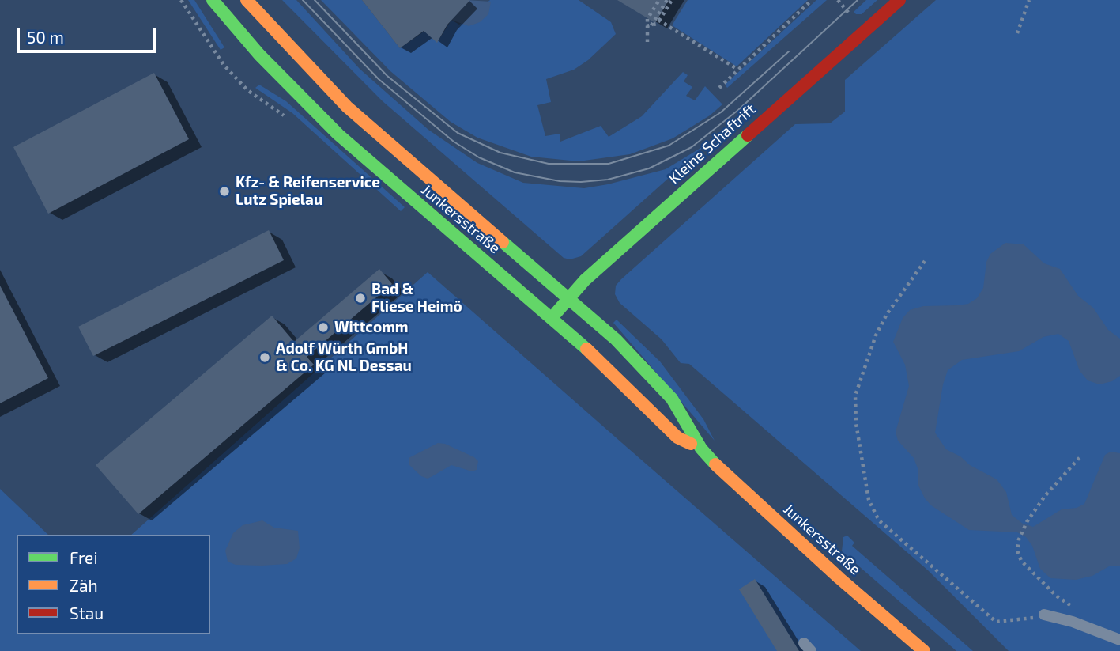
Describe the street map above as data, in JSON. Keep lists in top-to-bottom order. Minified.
{"streets":{"main road":["Kleine Schaftrift","Junkersstraße"]},"crossings":[["Kleine Schaftrift","Junkersstraße"]],"places":["Kfz- & Reifenservice Lutz Spielau","Bad & Fliese Heimö","Wittcomm","Adolf Würth GmbH & Co. KG NL Dessau"],"legend":["Frei","Zäh","Stau"],"scale_bar":"50 m"}
